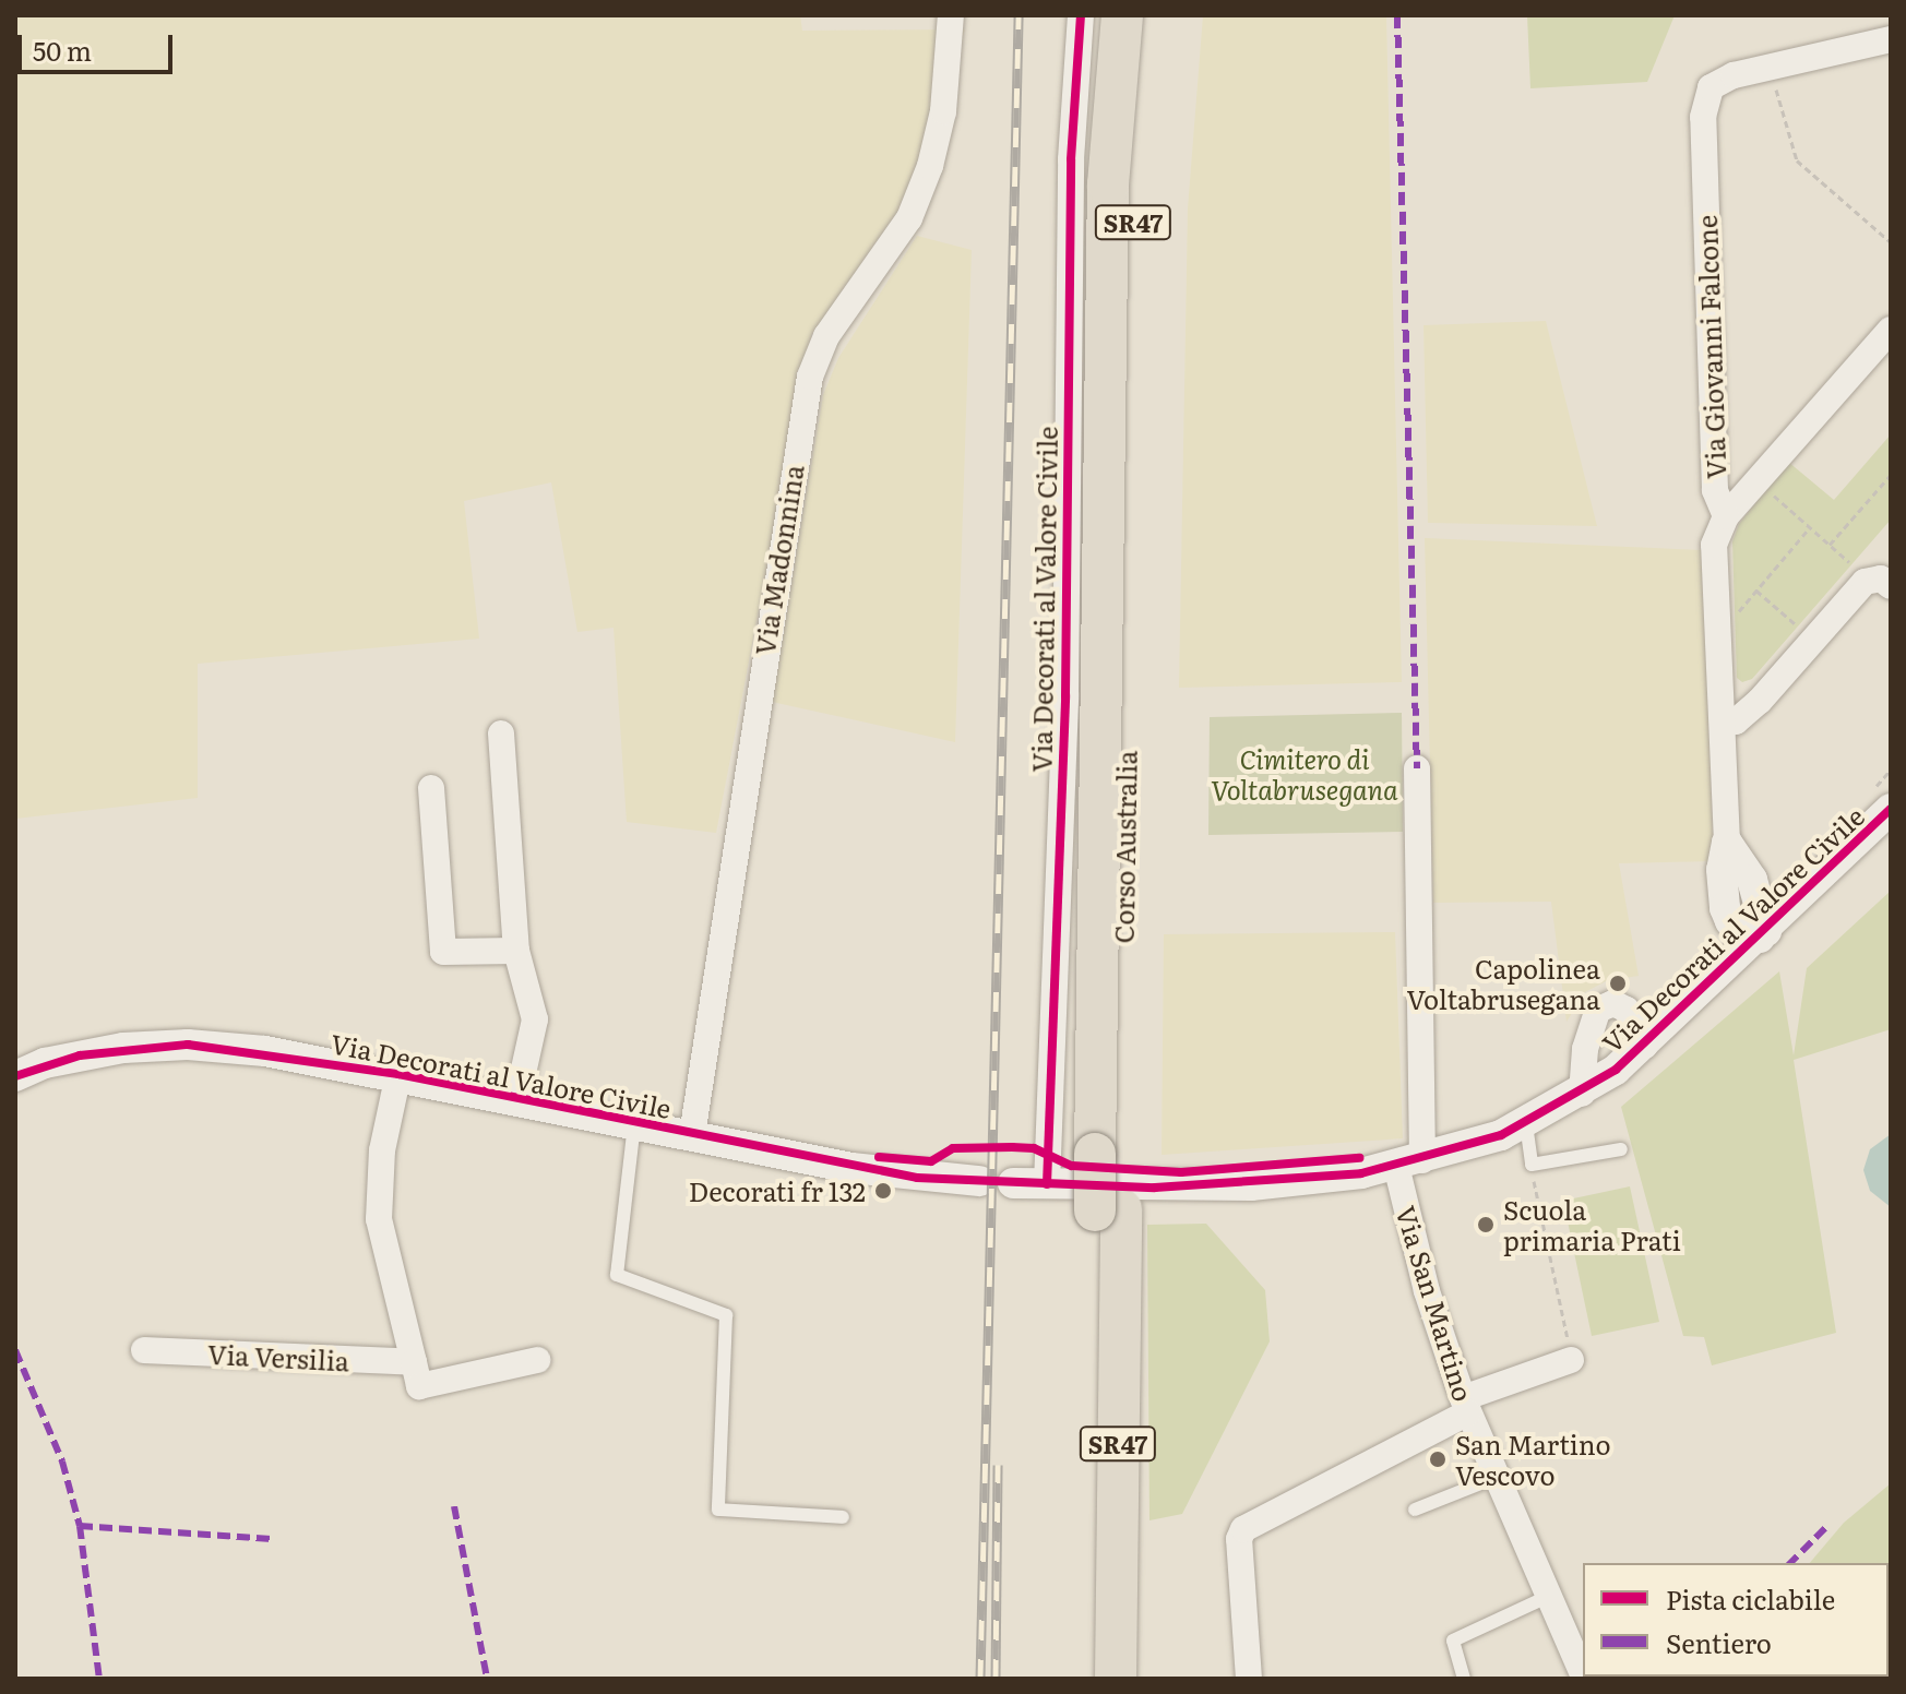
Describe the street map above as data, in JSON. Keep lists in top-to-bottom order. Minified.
{"streets":{"highway":["SR47","Corso Australia"],"street":["Via Giovanni Falcone","Via Madonnina","Via Decorati al Valore Civile","Via San Martino","Via Versilia"]},"crossings":[["Via Giovanni Falcone","Via Decorati al Valore Civile"],["Via Madonnina","Via Decorati al Valore Civile"],["Via Decorati al Valore Civile","Via San Martino"]],"parks":["Cimitero di Voltabrusegana"],"places":["Capolinea Voltabrusegana","Decorati fr 132","Scuola primaria Prati","San Martino Vescovo"],"legend":["Pista ciclabile","Sentiero"],"scale_bar":"50 m"}
